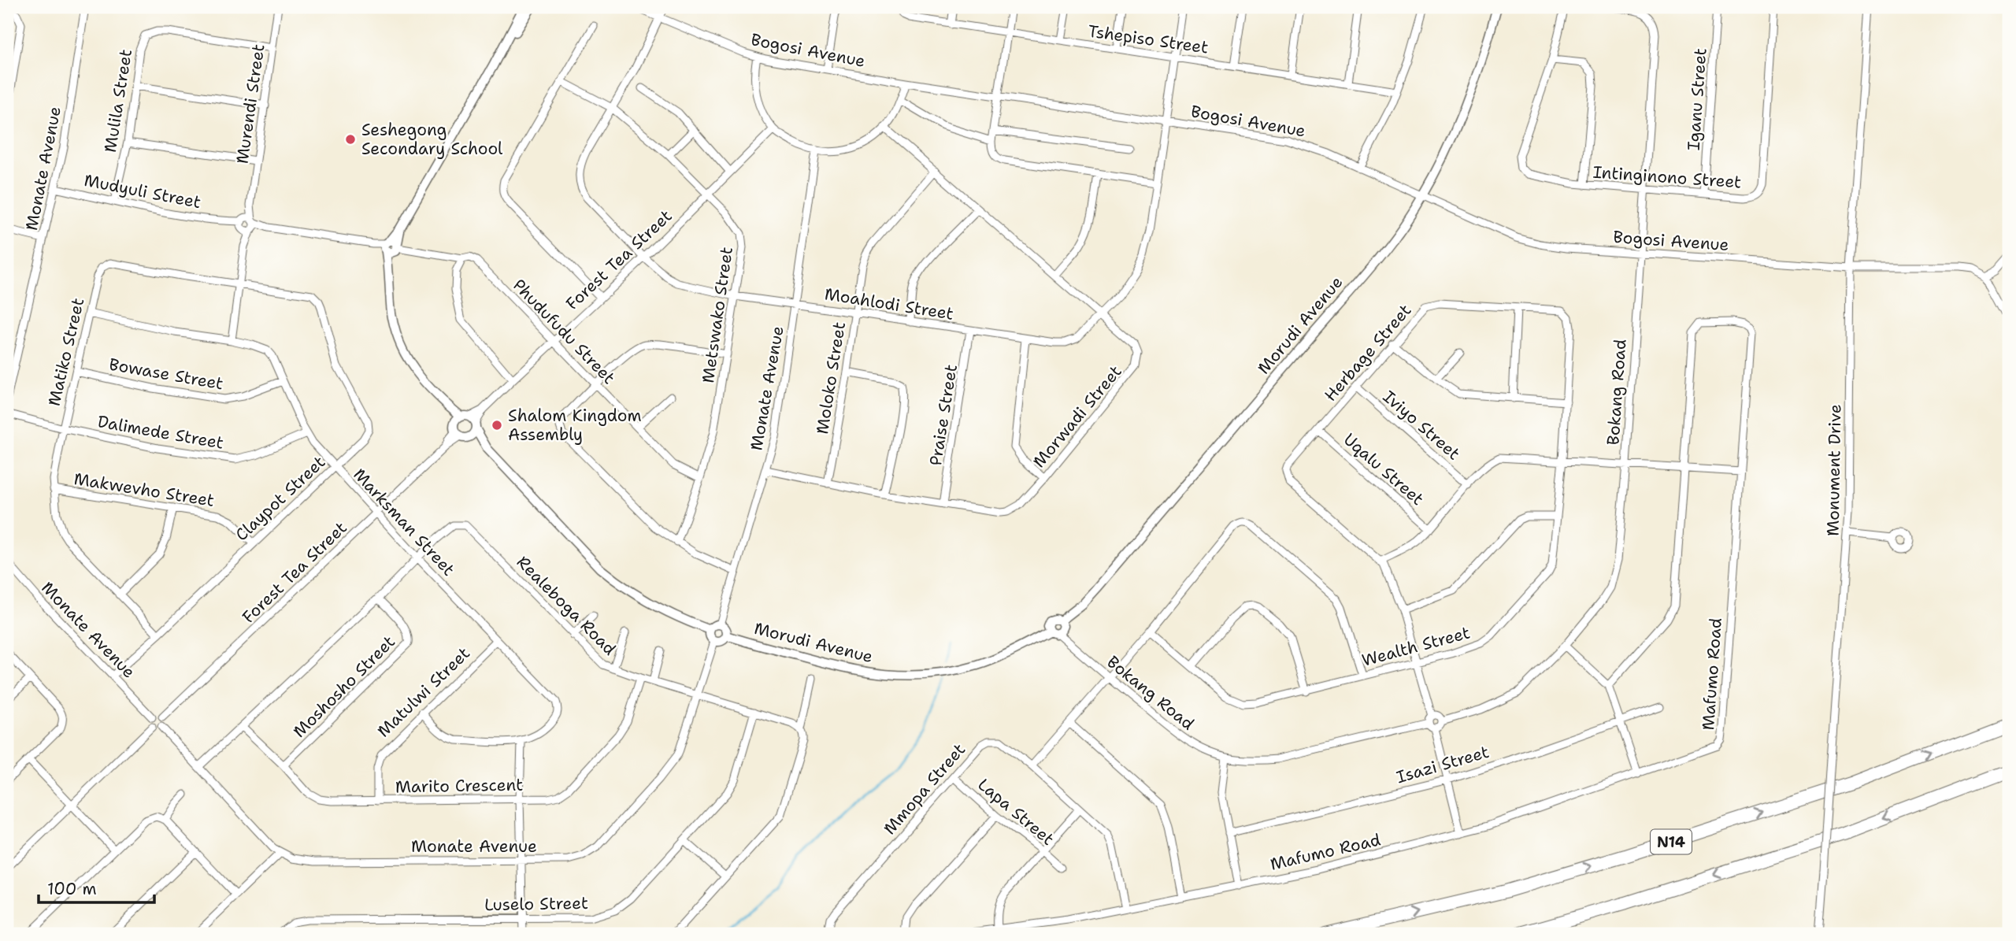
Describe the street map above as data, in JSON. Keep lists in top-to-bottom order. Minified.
{"streets":{"highway":["N14"],"street":["Tshepiso Street","Bogosi Avenue","Iganu Street","Mulila Street","Murendi Street","Monate Avenue","Intinginono Street","Mudyuli Street","Forest Tea Street","Moahlodi Street","Metswako Street","Morudi Avenue","Phudufudu Street","Matiko Street","Herbage Street","Bowase Street","Moloko Street","Bokang Road","Praise Street","Morwadi Street","Iviyo Street","Dalimede Street","Uqalu Street","Monument Drive","Makwevho Street","Claypot Street","Marksman Street","Realeboga Road","Wealth Street","Mafumo Road","Moshosho Street","Matulwi Street","Isazi Street","Marito Crescent","Mmopa Street","Lapa Street","Luselo Street"]},"crossings":[["Tshepiso Street","Moahlodi Street"],["Bogosi Avenue","Moahlodi Street"],["Bogosi Avenue","Morudi Avenue"],["Bogosi Avenue","Bokang Road"],["Bogosi Avenue","Monument Drive"],["Iganu Street","Intinginono Street"],["Mulila Street","Murendi Street"],["Mulila Street","Mudyuli Street"],["Murendi Street","Mudyuli Street"],["Murendi Street","Matiko Street"],["Murendi Street","Marksman Street"],["Monate Avenue","Mudyuli Street"],["Monate Avenue","Forest Tea Street"],["Monate Avenue","Moahlodi Street"],["Monate Avenue","Morudi Avenue"],["Monate Avenue","Morwadi Street"],["Monate Avenue","Claypot Street"],["Monate Avenue","Realeboga Road"],["Intinginono Street","Bokang Road"],["Mudyuli Street","Phudufudu Street"],["Forest Tea Street","Moahlodi Street"],["Forest Tea Street","Metswako Street"],["Forest Tea Street","Phudufudu Street"],["Forest Tea Street","Marksman Street"],["Moahlodi Street","Metswako Street"],["Moahlodi Street","Moloko Street"],["Moahlodi Street","Praise Street"],["Moahlodi Street","Morwadi Street"],["Metswako Street","Phudufudu Street"],["Morudi Avenue","Bokang Road"],["Matiko Street","Bowase Street"],["Matiko Street","Dalimede Street"],["Matiko Street","Makwevho Street"],["Matiko Street","Claypot Street"],["Matiko Street","Marksman Street"],["Herbage Street","Iviyo Street"],["Herbage Street","Uqalu Street"],["Herbage Street","Wealth Street"],["Bowase Street","Marksman Street"],["Moloko Street","Morwadi Street"],["Praise Street","Morwadi Street"],["Dalimede Street","Marksman Street"],["Makwevho Street","Claypot Street"],["Claypot Street","Marksman Street"],["Marksman Street","Realeboga Road"],["Marksman Street","Matulwi Street"],["Realeboga Road","Moshosho Street"],["Realeboga Road","Marito Crescent"],["Realeboga Road","Luselo Street"],["Mafumo Road","Mmopa Street"],["Moshosho Street","Marito Crescent"],["Matulwi Street","Marito Crescent"],["Mmopa Street","Lapa Street"]],"places":["Seshegong Secondary School","Shalom Kingdom Assembly"],"scale_bar":"100 m"}
